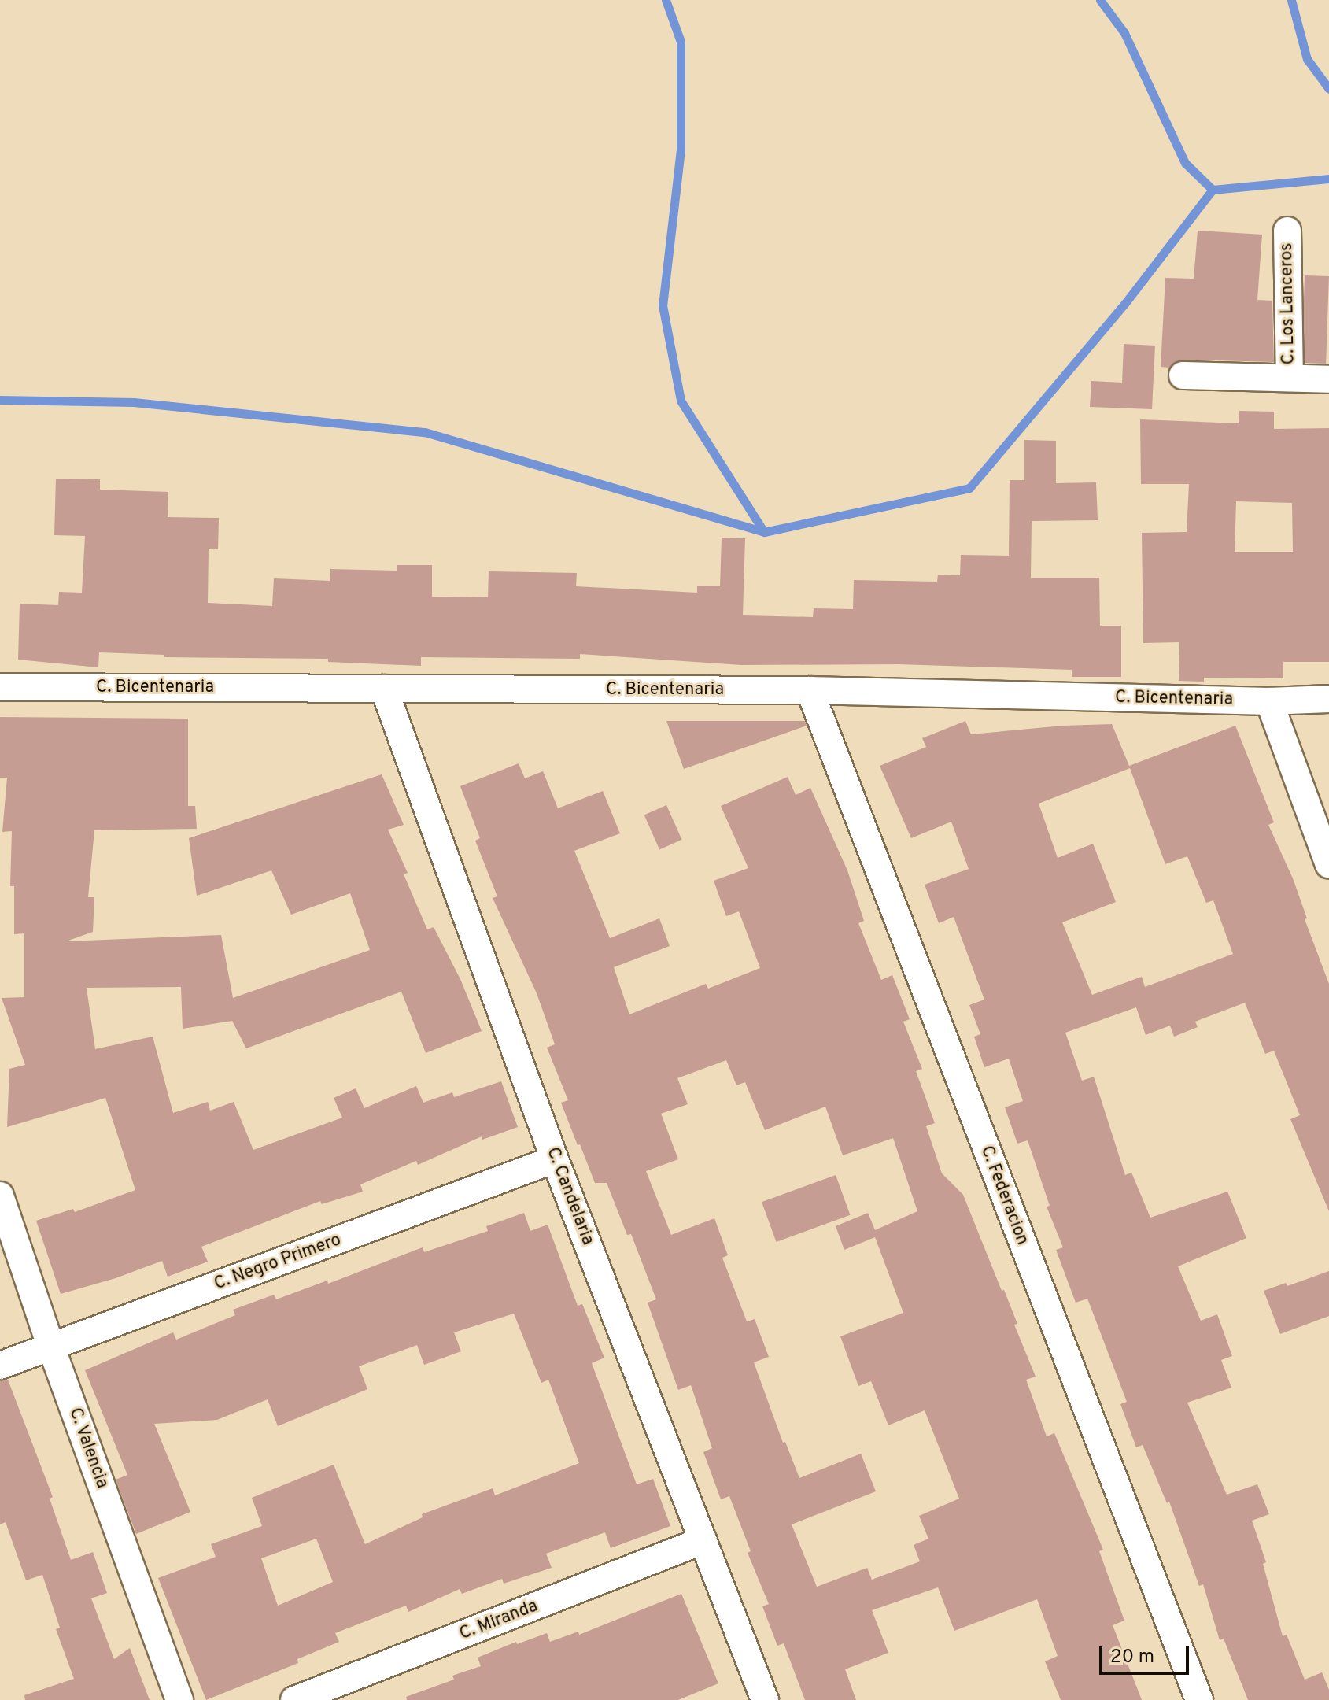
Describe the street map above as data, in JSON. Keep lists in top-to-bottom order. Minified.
{"streets":{"street":["C. Los Lanceros","C. Bicentenaria","C. Federacion","C. Candelaria","C. Negro Primero","C. Valencia","C. Miranda"]},"crossings":[["C. Bicentenaria","C. Federacion"],["C. Bicentenaria","C. Candelaria"],["C. Candelaria","C. Negro Primero"],["C. Candelaria","C. Miranda"],["C. Negro Primero","C. Valencia"]],"scale_bar":"20 m"}
